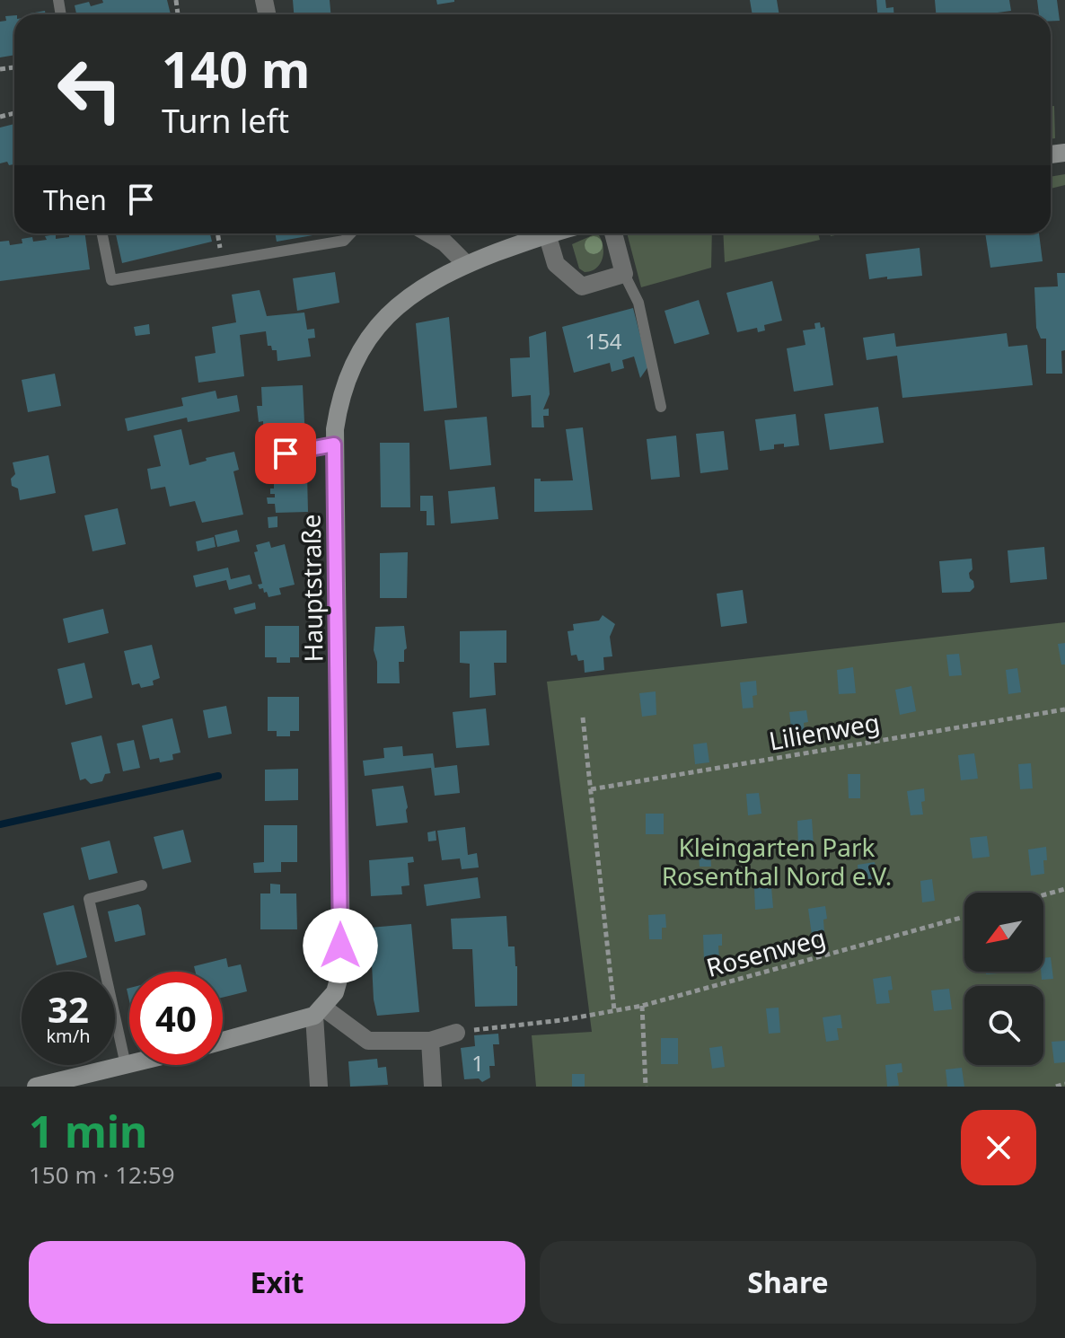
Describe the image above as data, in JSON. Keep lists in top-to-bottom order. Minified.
{"streets":{"street":["Hauptstraße"],"path":["Lilienweg","Rosenweg"]},"parks":["Kleingarten Park Rosenthal Nord e.V."],"house_numbers":["154","1"],"north":"bottom left","page":{"turn":["140 m","Turn left"],"then":"Then","speed":"32 km/h","limit":"40","heading":["1 min","150 m · 12:59"],"buttons":["Exit","Share"]}}
